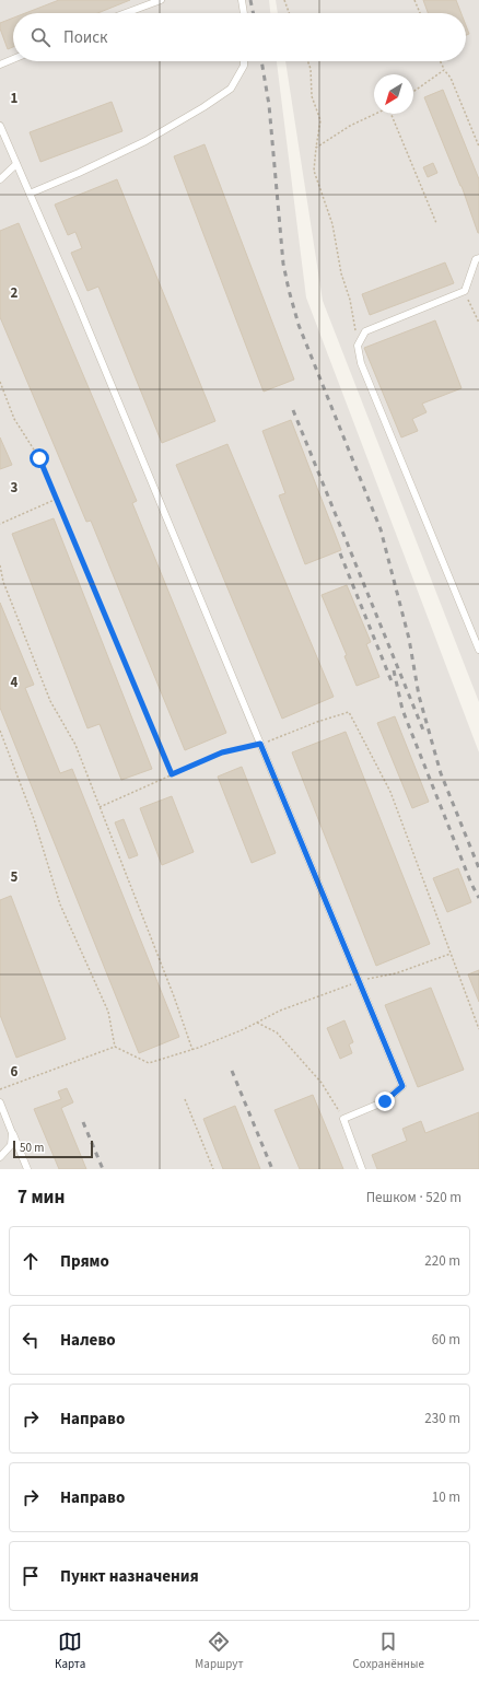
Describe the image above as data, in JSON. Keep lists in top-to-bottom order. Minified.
{"scale_bar":"50 m","north":"bottom left","page":{"search":"Поиск","scale":"50 m","heading":["7 мин","Пешком · 520 m"],"list":[["Прямо","220 m"],["Налево","60 m"],["Направо","230 m"],["Направо","10 m"],"Пункт назначения"],"nav":["Карта","Маршрут","Сохранённые"]},"grid":{"rows":["1","2","3","4","5","6"]}}
